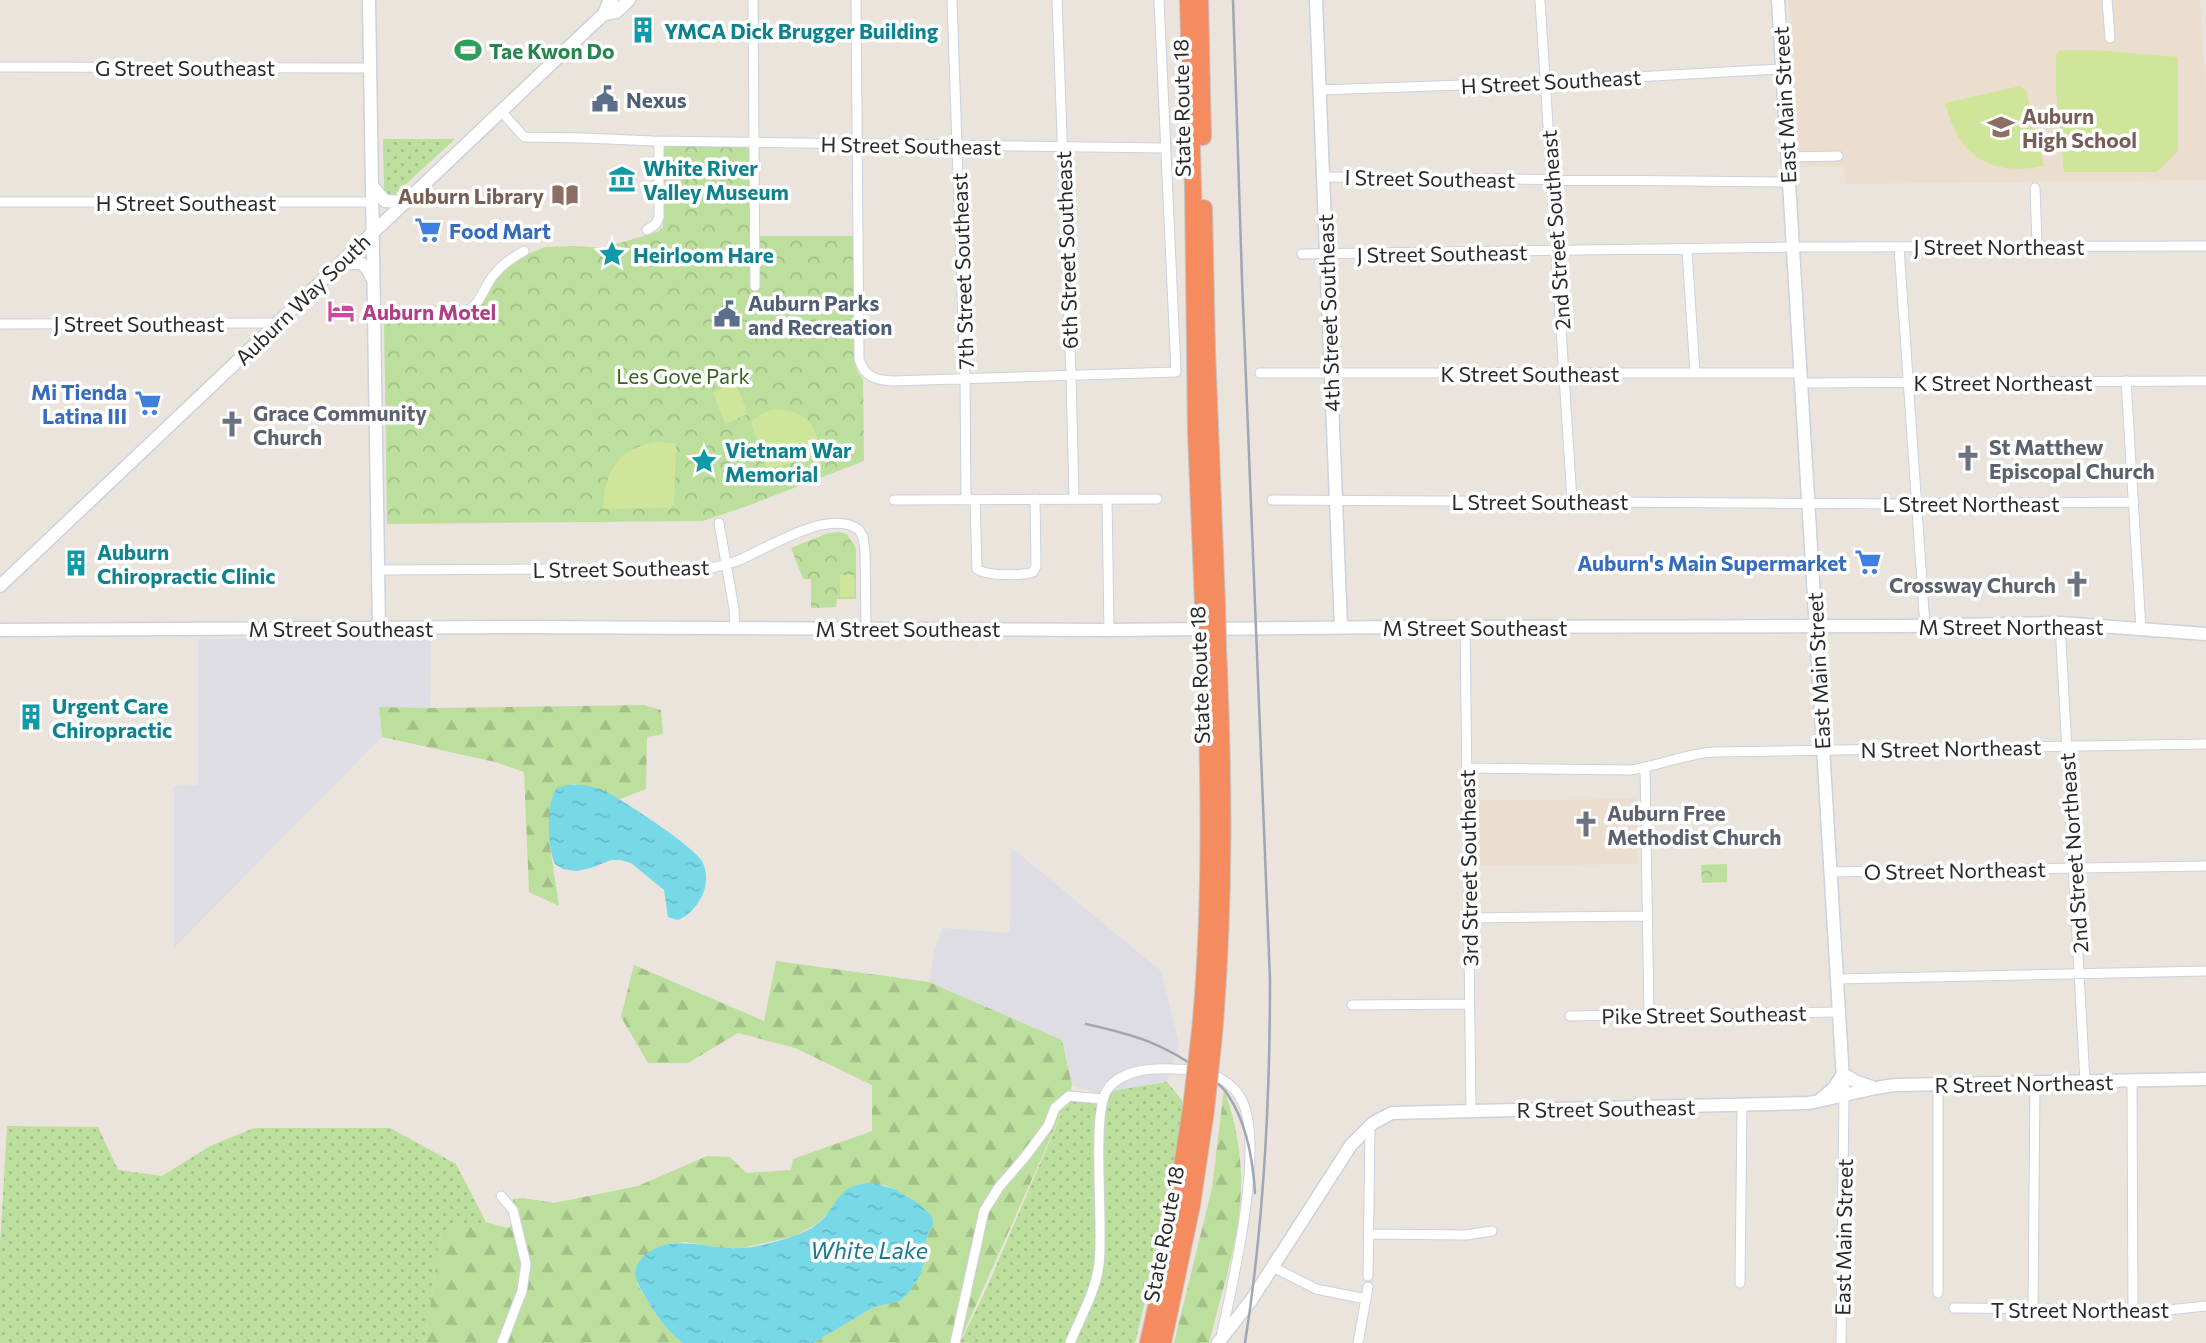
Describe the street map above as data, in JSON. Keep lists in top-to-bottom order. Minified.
{"streets":{"highway":["State Route 18"],"main road":["East Main Street","Auburn Way South","4th Street Southeast","M Street Northeast","M Street Southeast","R Street Northeast","R Street Southeast"],"street":["G Street Southeast","H Street Southeast","I Street Southeast","2nd Street Southeast","J Street Northeast","6th Street Southeast","J Street Southeast","7th Street Southeast","K Street Southeast","K Street Northeast","L Street Southeast","L Street Northeast","N Street Northeast","2nd Street Northeast","3rd Street Southeast","O Street Northeast","Pike Street Southeast","T Street Northeast"]},"crossings":[["H Street Southeast","East Main Street"],["H Street Southeast","2nd Street Southeast"],["H Street Southeast","6th Street Southeast"],["H Street Southeast","7th Street Southeast"],["H Street Southeast","Auburn Way South"],["H Street Southeast","4th Street Southeast"],["East Main Street","I Street Southeast"],["East Main Street","J Street Northeast"],["East Main Street","J Street Southeast"],["East Main Street","K Street Southeast"],["East Main Street","K Street Northeast"],["East Main Street","L Street Southeast"],["East Main Street","L Street Northeast"],["East Main Street","M Street Northeast"],["East Main Street","M Street Southeast"],["East Main Street","N Street Northeast"],["East Main Street","O Street Northeast"],["East Main Street","Pike Street Southeast"],["East Main Street","R Street Northeast"],["East Main Street","R Street Southeast"],["I Street Southeast","2nd Street Southeast"],["I Street Southeast","4th Street Southeast"],["2nd Street Southeast","J Street Southeast"],["2nd Street Southeast","K Street Southeast"],["2nd Street Southeast","L Street Southeast"],["J Street Northeast","J Street Southeast"],["J Street Southeast","Auburn Way South"],["J Street Southeast","4th Street Southeast"],["4th Street Southeast","K Street Southeast"],["4th Street Southeast","L Street Southeast"],["4th Street Southeast","M Street Southeast"],["K Street Southeast","K Street Northeast"],["L Street Southeast","L Street Northeast"],["L Street Southeast","M Street Southeast"],["M Street Northeast","M Street Southeast"],["M Street Northeast","2nd Street Northeast"],["M Street Southeast","3rd Street Southeast"],["N Street Northeast","2nd Street Northeast"],["N Street Northeast","3rd Street Southeast"],["2nd Street Northeast","O Street Northeast"],["2nd Street Northeast","R Street Northeast"],["3rd Street Southeast","R Street Southeast"],["R Street Northeast","R Street Southeast"]],"water":["White Lake"],"parks":["Les Gove Park"],"places":{"building":["YMCA Dick Brugger Building","Auburn Chiropractic Clinic","Urgent Care Chiropractic"],"sports":["Tae Kwon Do"],"public building":["Nexus","Auburn Parks and Recreation"],"school or university":["Auburn High School"],"museum":["White River Valley Museum"],"library":["Auburn Library"],"supermarket":["Food Mart","Mi Tienda Latina III","Auburn's Main Supermarket"],"place":["Heirloom Hare","Vietnam War Memorial"],"hotel":["Auburn Motel"],"church":["Grace Community Church","St Matthew Episcopal Church","Crossway Church","Auburn Free Methodist Church"]}}
